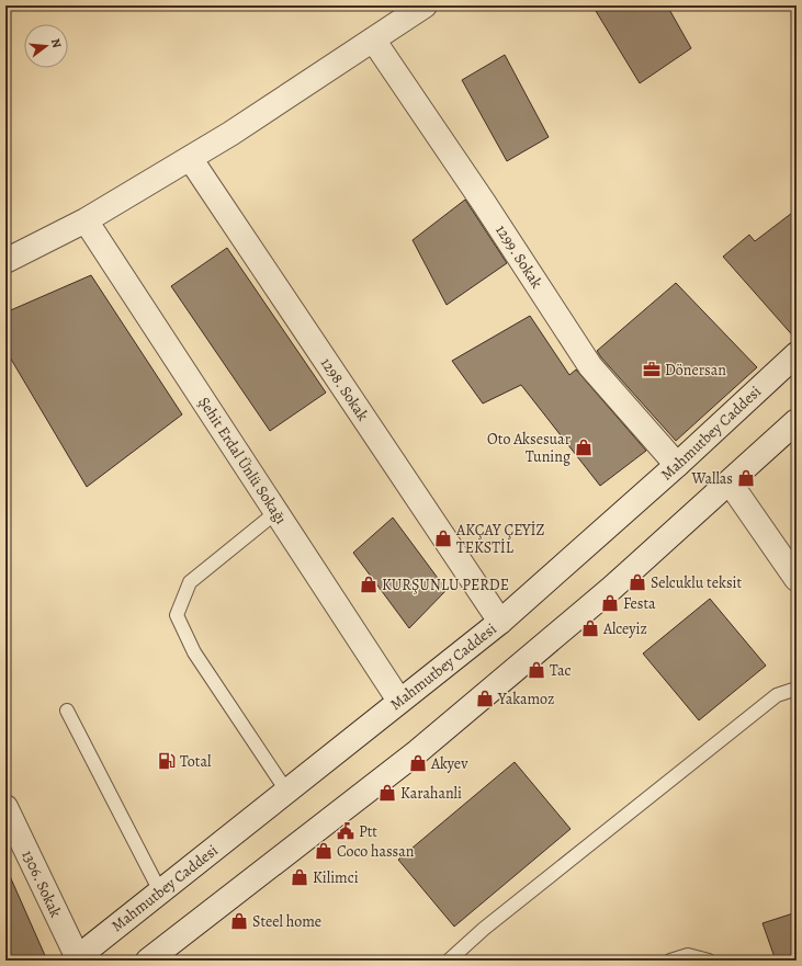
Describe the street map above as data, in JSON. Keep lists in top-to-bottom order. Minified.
{"streets":{"street":["1299. Sokak","1298. Sokak","Mahmutbey Caddesi","Şehit Erdal Ünlü Sokağı","1306. Sokak"]},"crossings":[["1299. Sokak","Mahmutbey Caddesi"],["1298. Sokak","Mahmutbey Caddesi"],["Mahmutbey Caddesi","Şehit Erdal Ünlü Sokağı"],["Mahmutbey Caddesi","1306. Sokak"]],"places":{"office":["Dönersan"],"shop":["Oto Aksesuar Tuning","Wallas","AKÇAY ÇEYİZ TEKSTİL","Selcuklu teksit","KURŞUNLU PERDE","Festa","Alceyiz","Tac","Yakamoz","Akyev","Karahanli","Coco hassan","Kilimci","Steel home"],"fuel station":["Total"],"public building":["Ptt"]},"north":"right"}
